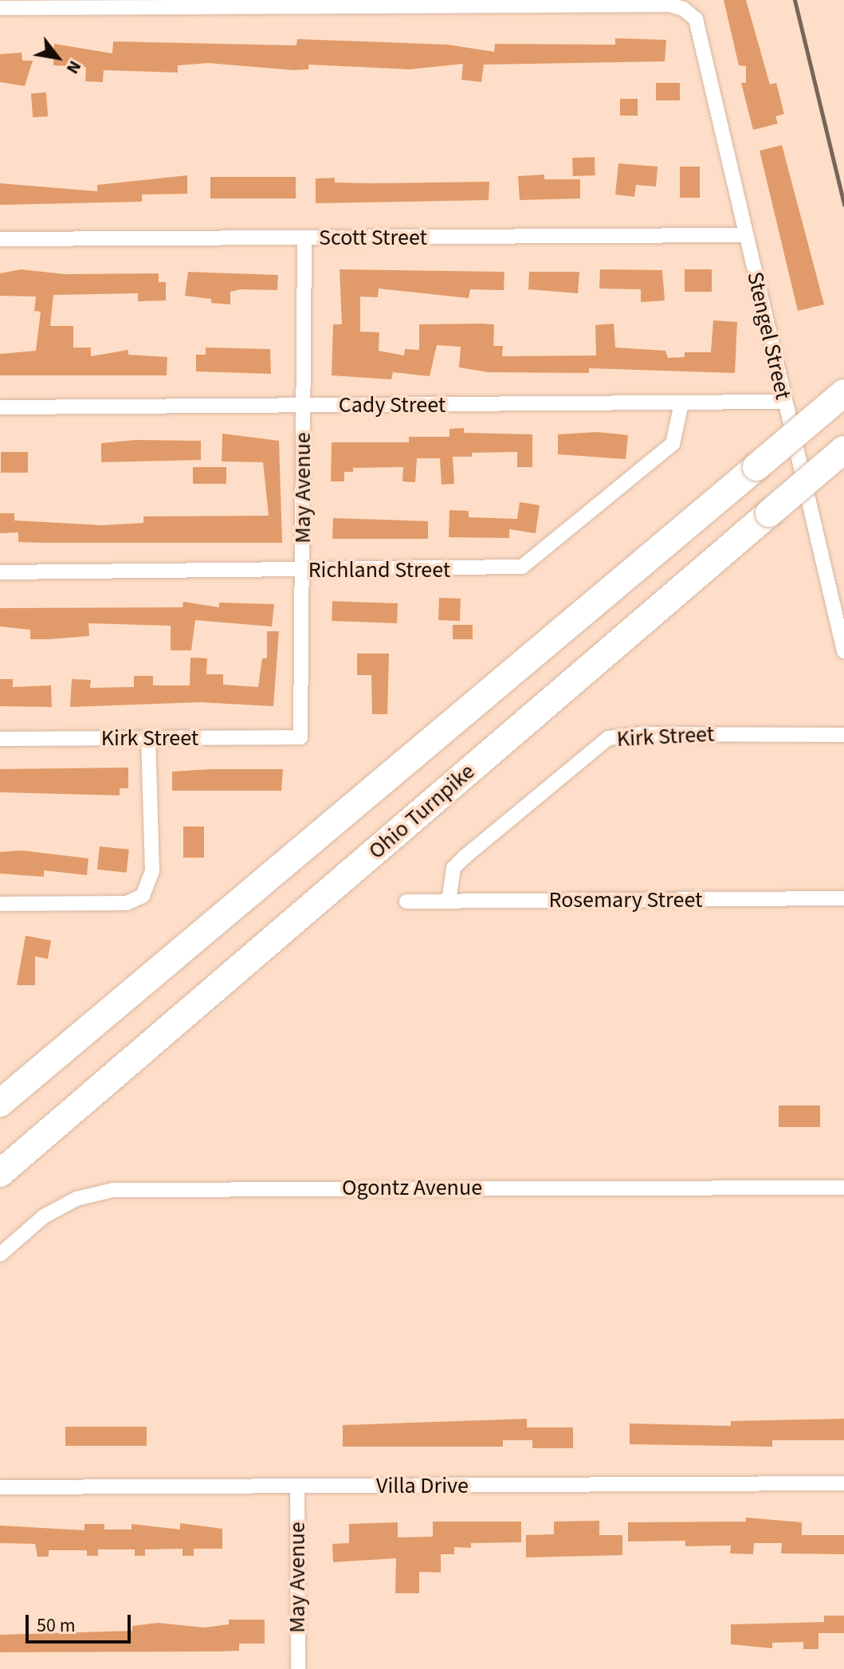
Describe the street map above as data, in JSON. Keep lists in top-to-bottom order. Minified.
{"streets":{"highway":["Ohio Turnpike"],"street":["Scott Street","Stengel Street","Cady Street","May Avenue","Richland Street","Kirk Street","Rosemary Street","Ogontz Avenue","Villa Drive"]},"crossings":[["Scott Street","Stengel Street"],["Scott Street","May Avenue"],["Stengel Street","Cady Street"],["Cady Street","May Avenue"],["Cady Street","Richland Street"],["May Avenue","Richland Street"],["May Avenue","Kirk Street"],["May Avenue","Villa Drive"],["Kirk Street","Rosemary Street"]],"scale_bar":"50 m","north":"bottom right"}
